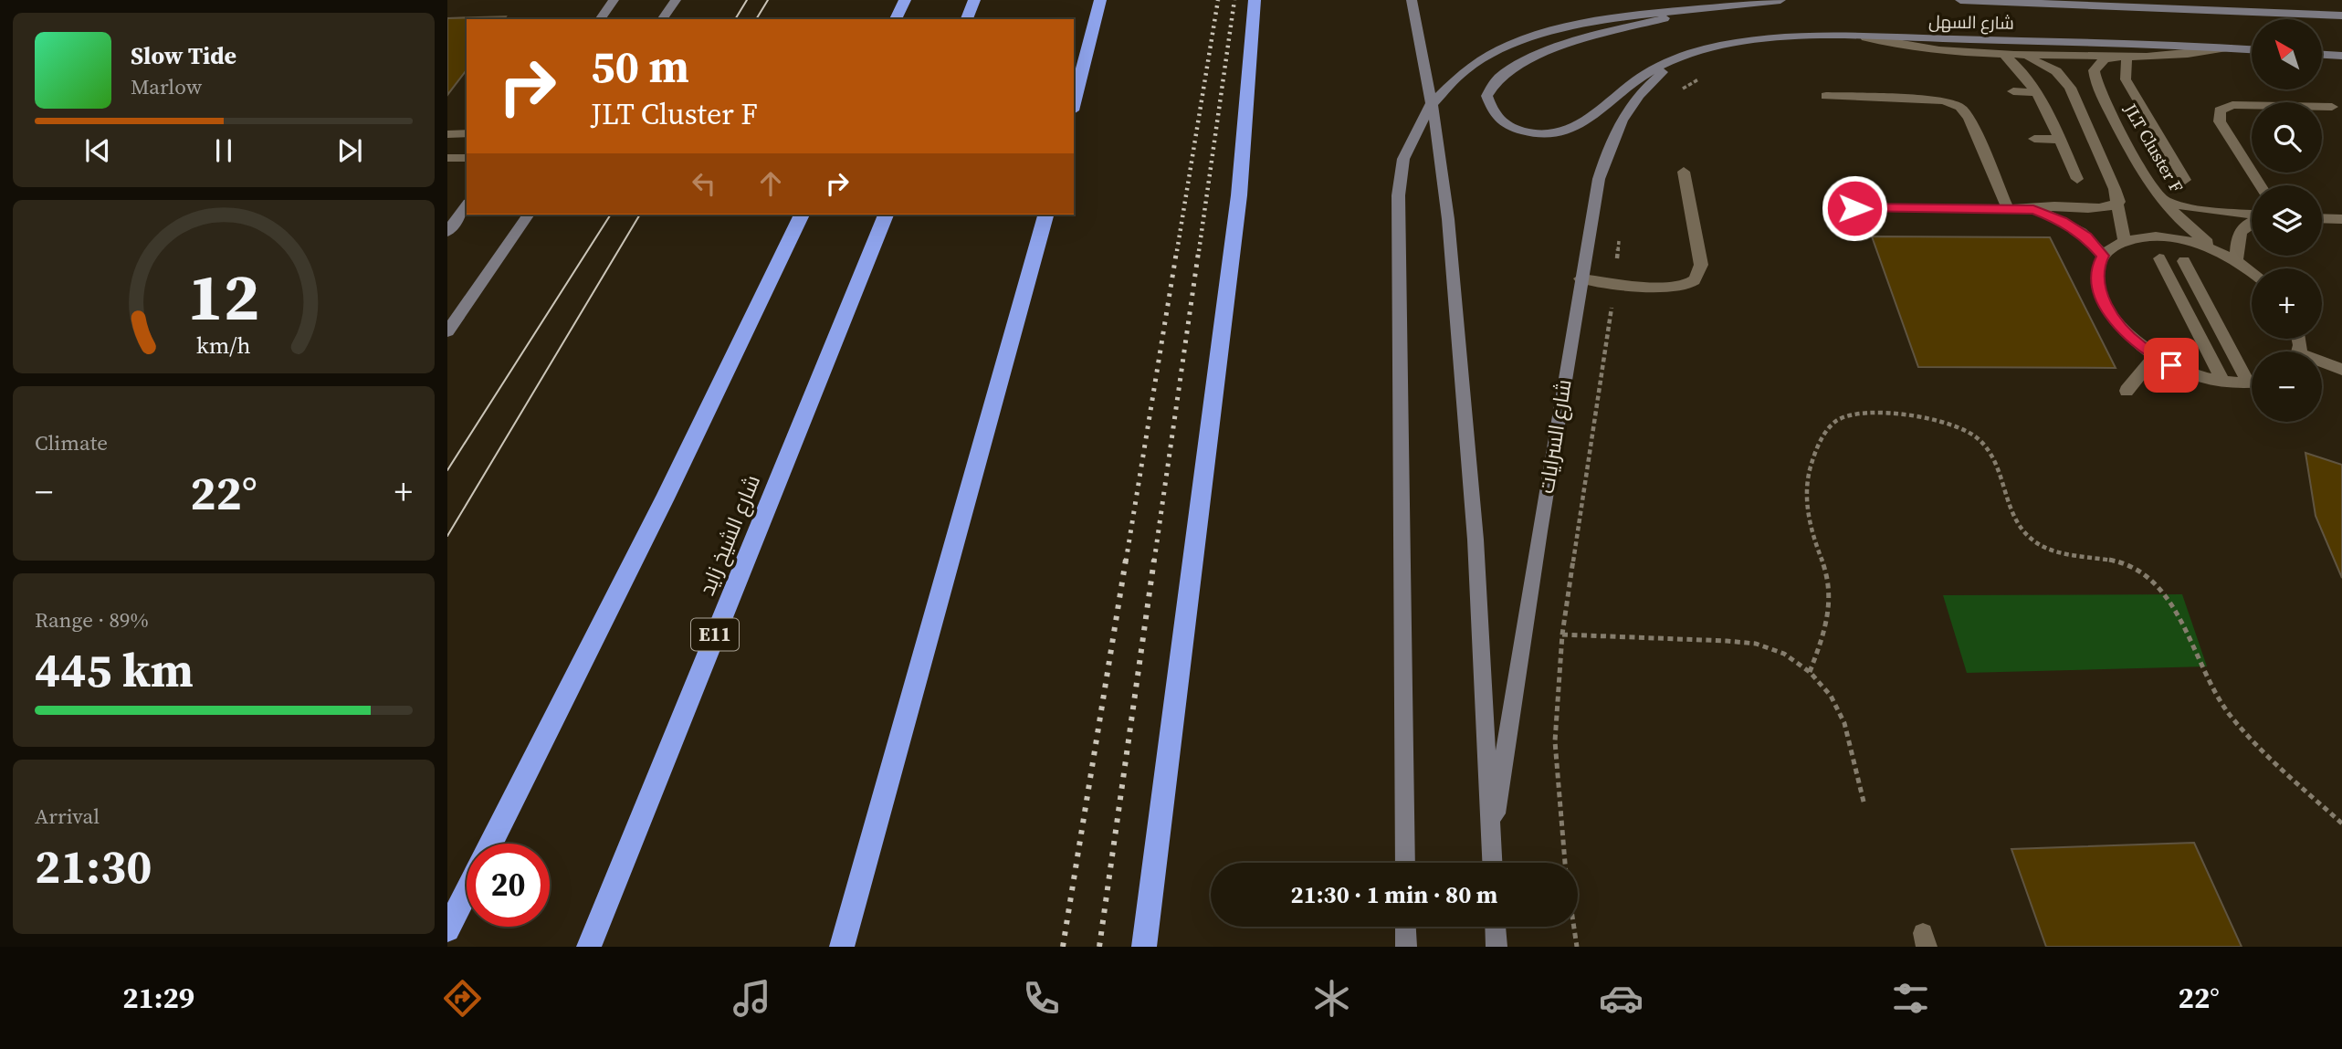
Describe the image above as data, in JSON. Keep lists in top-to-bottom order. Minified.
{"streets":{"highway":["شارع الشيخ زايد","E11"],"main road":["شارع السهل","شارع السرايات"],"lane":["JLT Cluster F"]},"crossings":[["شارع السهل","شارع السرايات"]],"north":"top left","page":{"map_buttons":["+","−"],"turn":["50 m","JLT Cluster F"],"song":["Slow Tide","Marlow"],"tile":["Climate",["Range · 89%","445 km"],["Arrival","21:30"]],"heat":["−","22°","+"],"limit":"20","trip":"21:30 · 1 min · 80 m","tabs":["21:29","22°"],"gauge":["12","km/h"]}}
